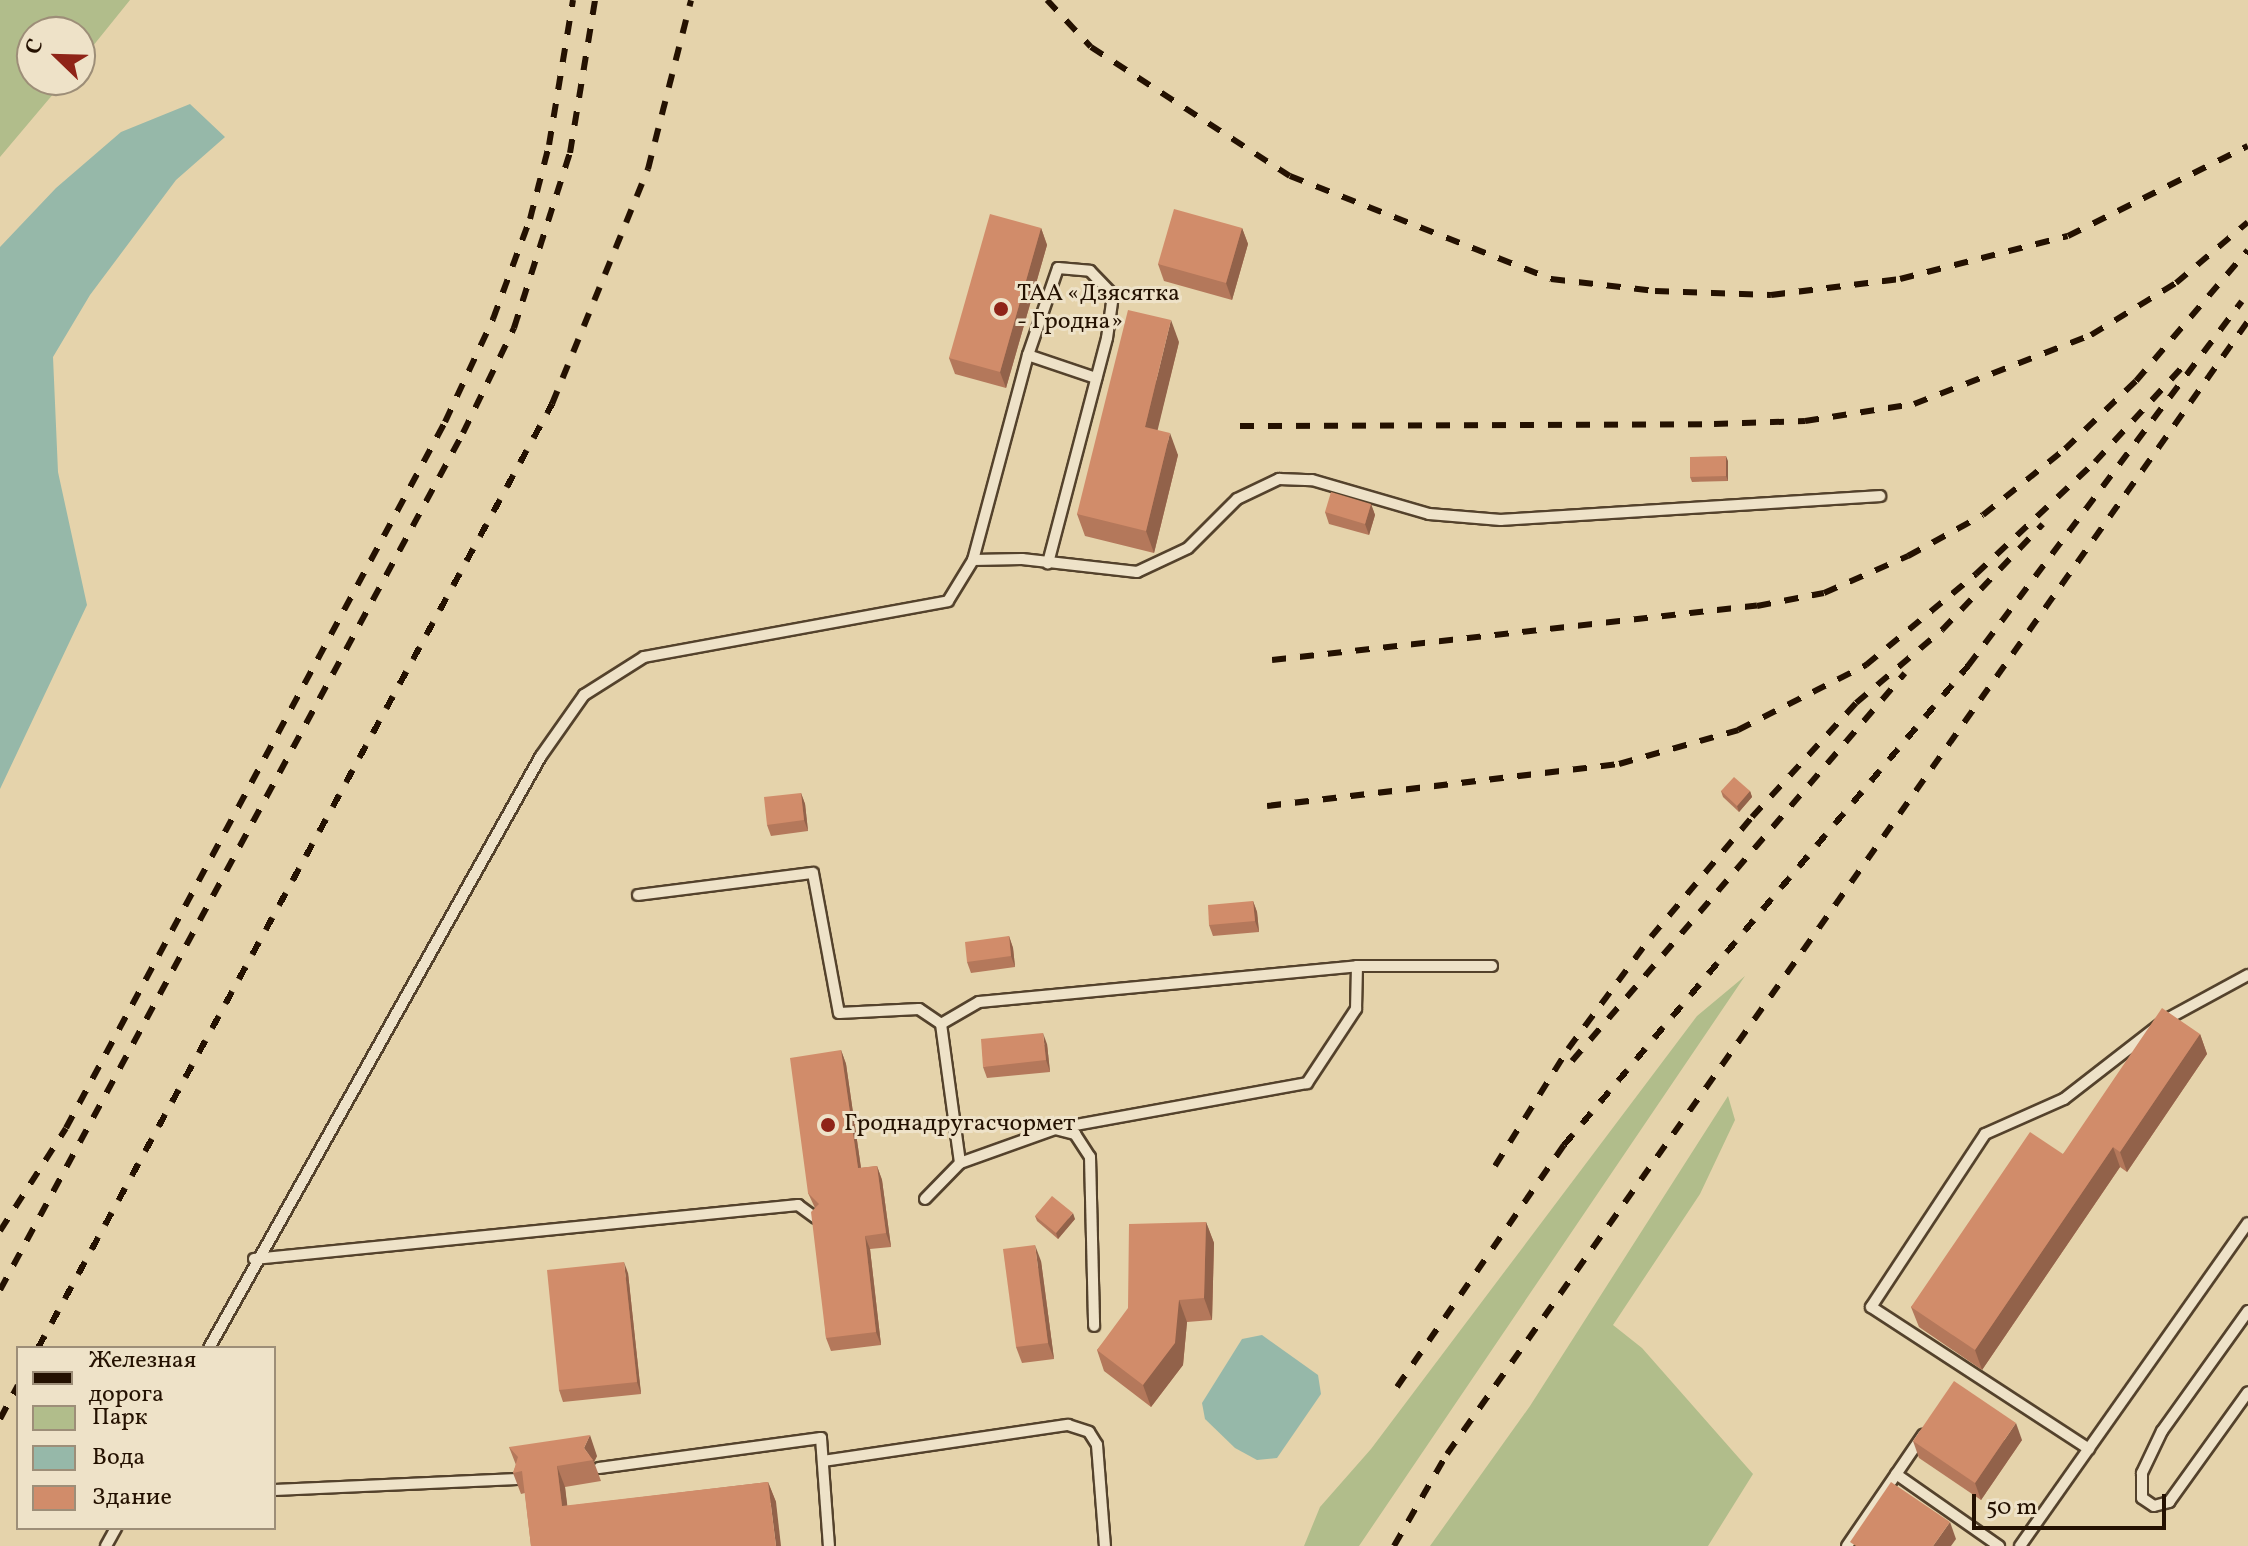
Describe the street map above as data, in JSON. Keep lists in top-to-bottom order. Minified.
{"places":["ТАА «Дзясятка - Гродна»","Гроднадругасчормет"],"legend":["Железная дорога","Парк","Вода","Здание"],"scale_bar":"50 m","north":"top left"}
